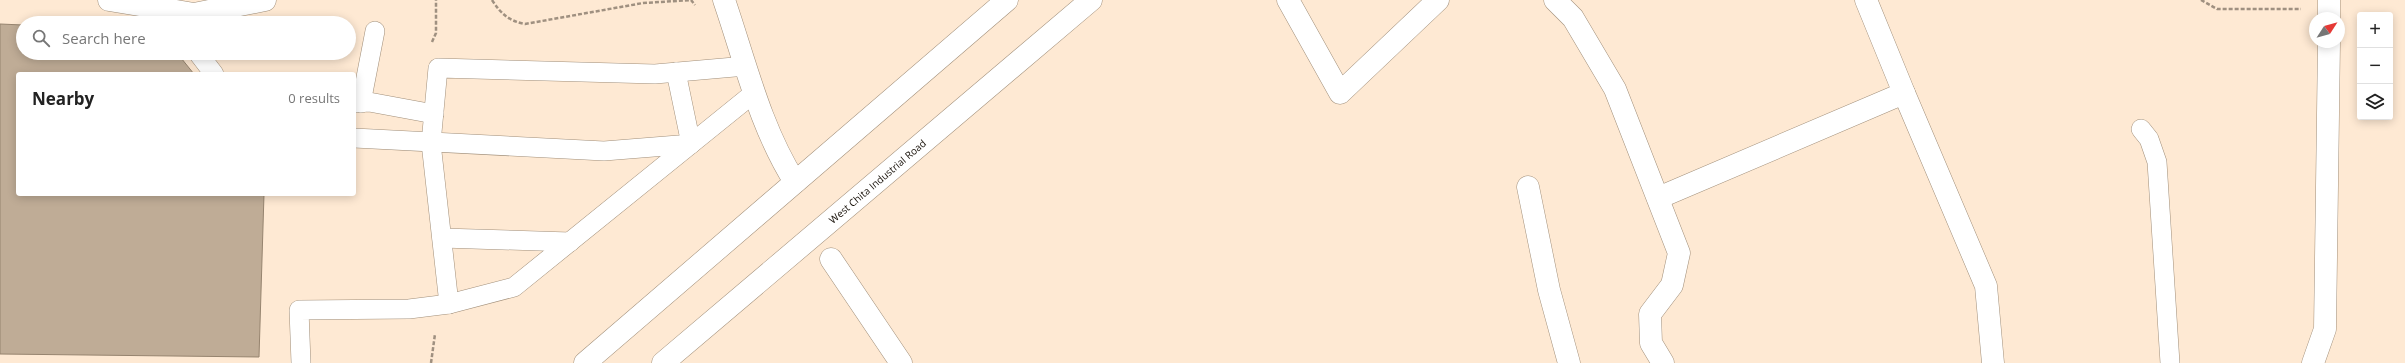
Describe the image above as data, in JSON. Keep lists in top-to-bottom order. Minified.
{"streets":{"main road":["West Chita Industrial Road"]},"north":"top right","page":{"map_buttons":["+","−"],"search":"Search here","heading":["Nearby","0 results"]}}
